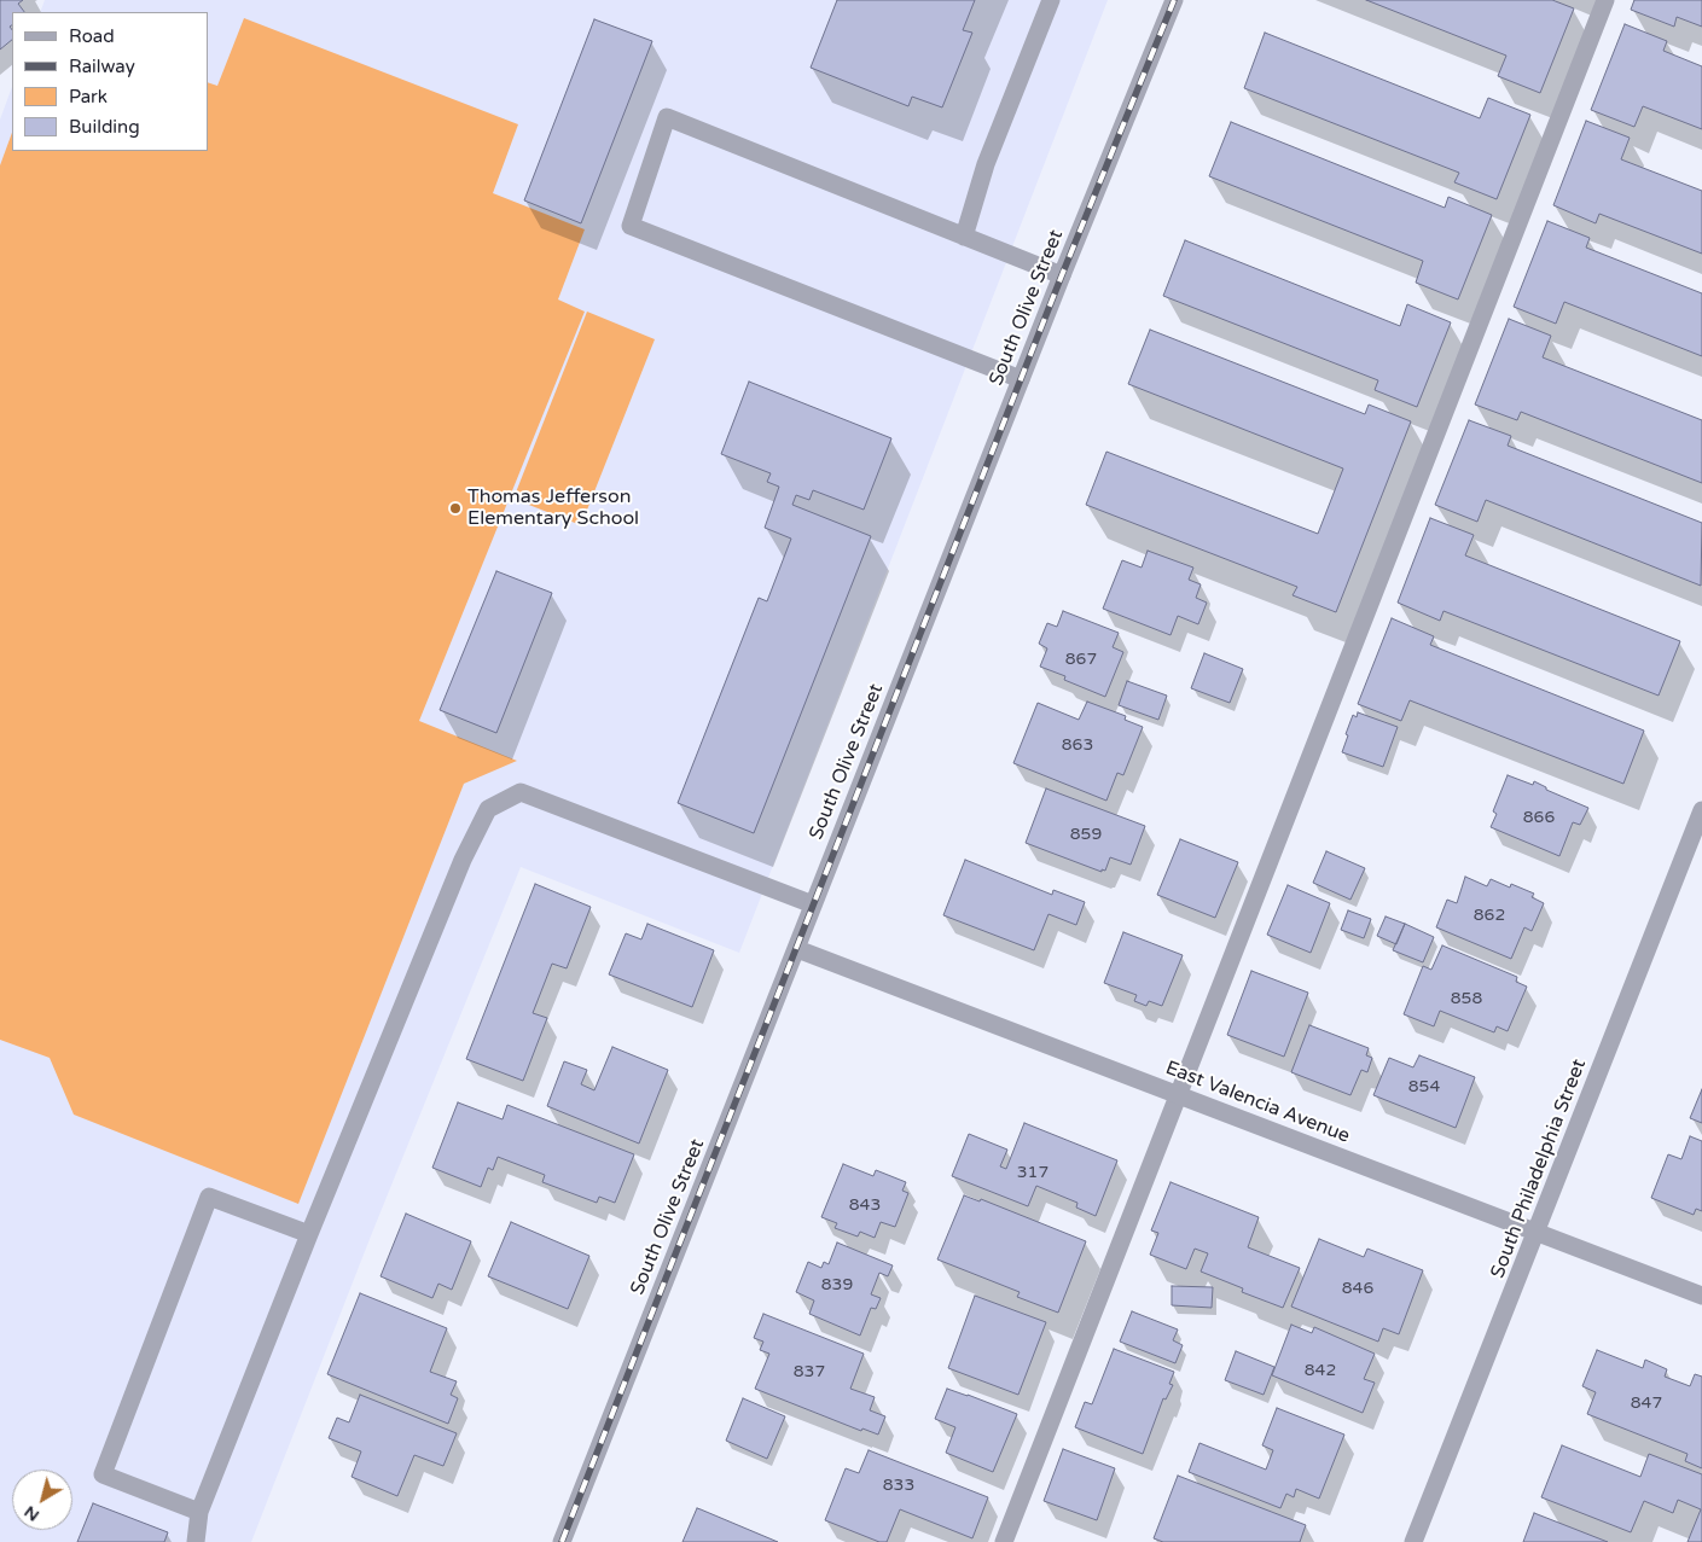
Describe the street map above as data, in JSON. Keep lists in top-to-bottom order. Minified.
{"streets":{"street":["South Olive Street","East Valencia Avenue","South Philadelphia Street"]},"crossings":[["South Olive Street","East Valencia Avenue"],["East Valencia Avenue","South Philadelphia Street"]],"places":["Thomas Jefferson Elementary School"],"house_numbers":["867","863","866","859","862","858","854","317","843","839","846","842","837","847","833"],"legend":["Road","Railway","Park","Building"],"north":"bottom left"}
